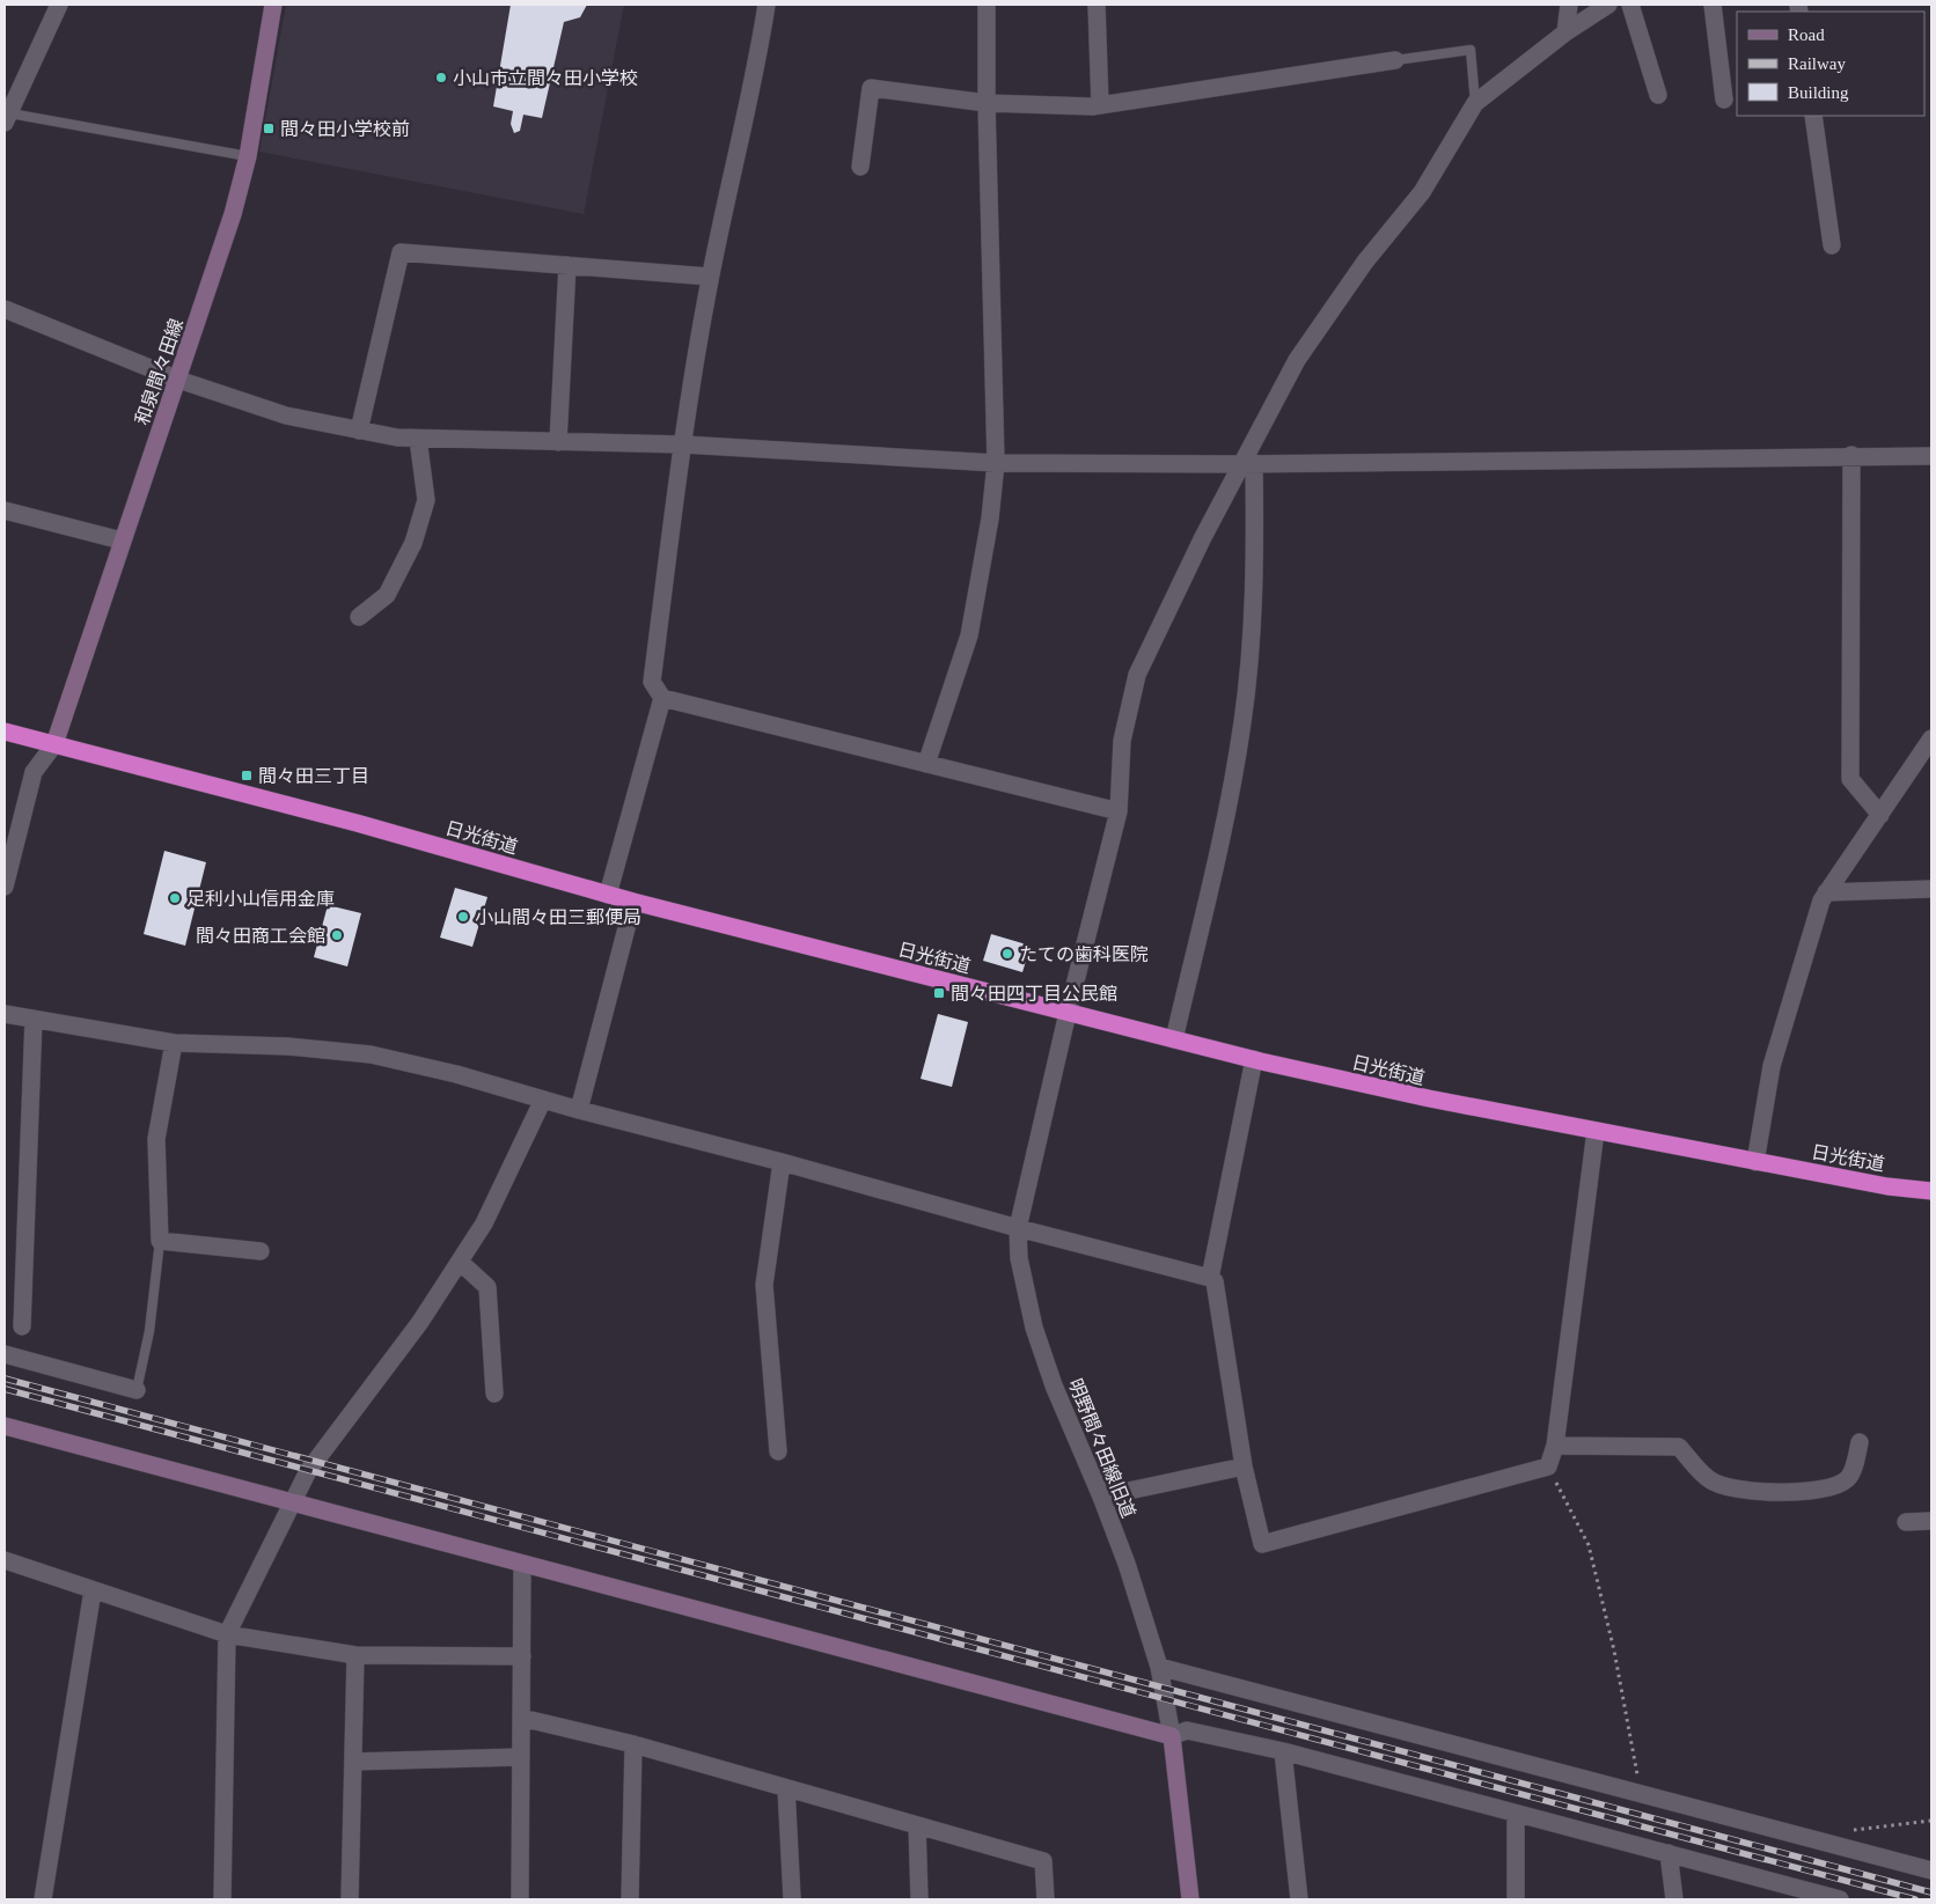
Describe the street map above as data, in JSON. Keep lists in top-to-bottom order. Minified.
{"streets":{"highway":["日光街道"],"street":["和泉間々田線","明野間々田線旧道"]},"crossings":[["和泉間々田線","日光街道"],["日光街道","明野間々田線旧道"]],"places":{"other":["小山市立間々田小学校","足利小山信用金庫","小山間々田三郵便局","間々田商工会館","たての歯科医院"],"transit":["間々田小学校前","間々田三丁目","間々田四丁目公民館"]},"legend":["Road","Railway","Building"]}
